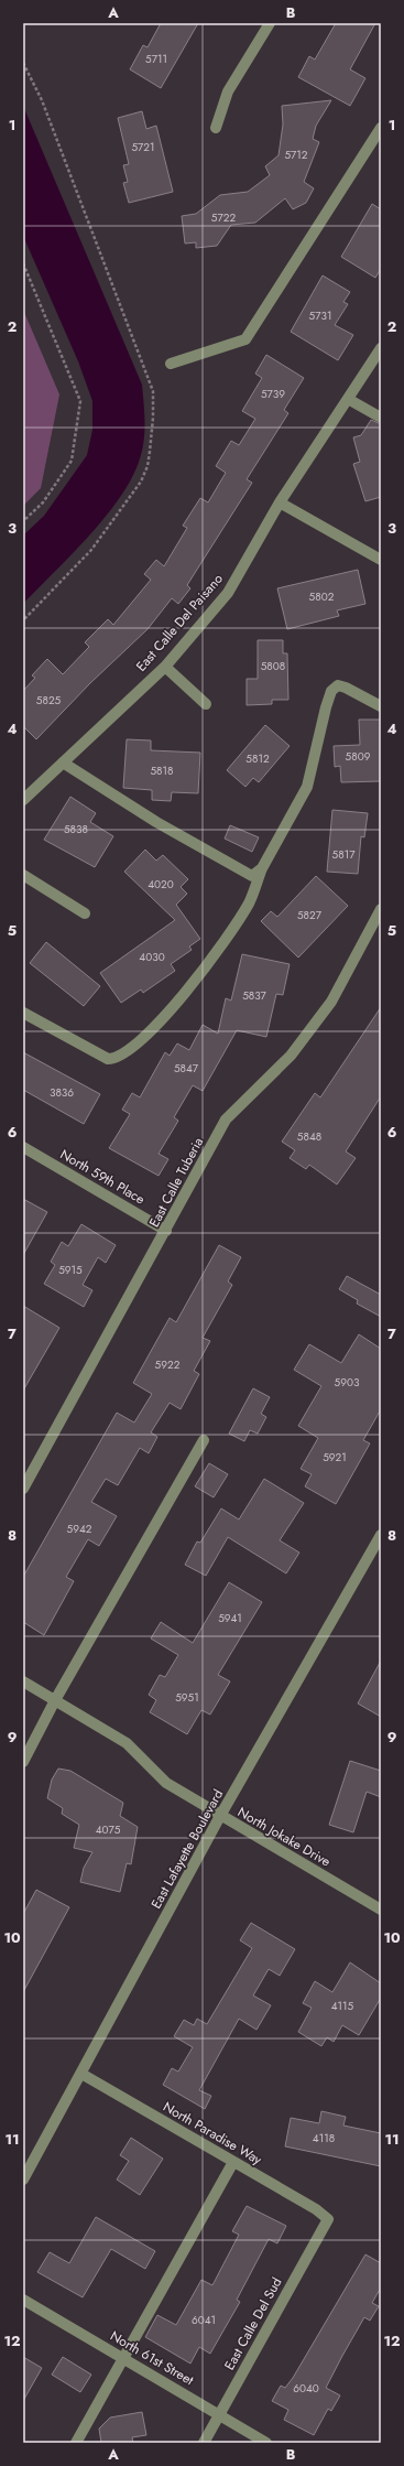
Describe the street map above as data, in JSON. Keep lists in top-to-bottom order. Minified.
{"streets":{"street":["East Calle Del Paisano","North 59th Place","East Calle Tuberia","North Jokake Drive","East Lafayette Boulevard","North Paradise Way","East Calle Del Sud","North 61st Street"]},"crossings":[["North 59th Place","East Calle Tuberia"],["North Jokake Drive","East Lafayette Boulevard"],["East Lafayette Boulevard","North Paradise Way"],["North Paradise Way","East Calle Del Sud"],["East Calle Del Sud","North 61st Street"]],"house_numbers":["5711","5721","5712","5722","5731","5739","5802","5808","5825","5809","5812","5818","5838","5817","4020","5827","4030","5837","5847","3836","5848","5915","5922","5903","5921","5942","5941","5951","4075","4115","4118","6041","6040"],"grid":{"columns":["A","B"],"rows":["1","2","3","4","5","6","7","8","9","10","11","12"]}}
